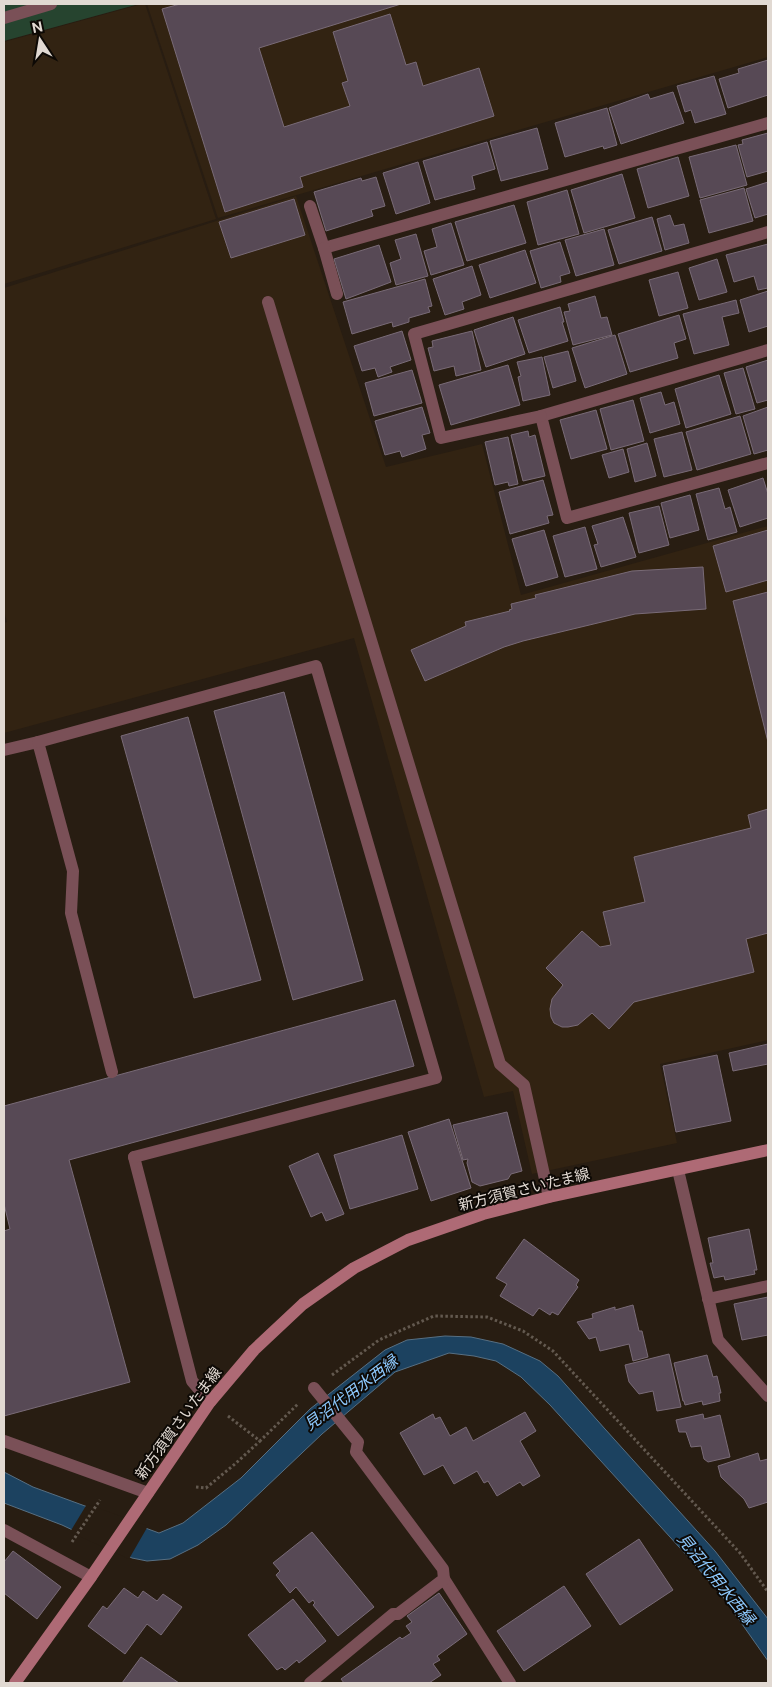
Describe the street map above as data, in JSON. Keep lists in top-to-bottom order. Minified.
{"streets":{"main road":["新方須賀さいたま線"]},"water":["見沼代用水西縁"],"north":"top"}
